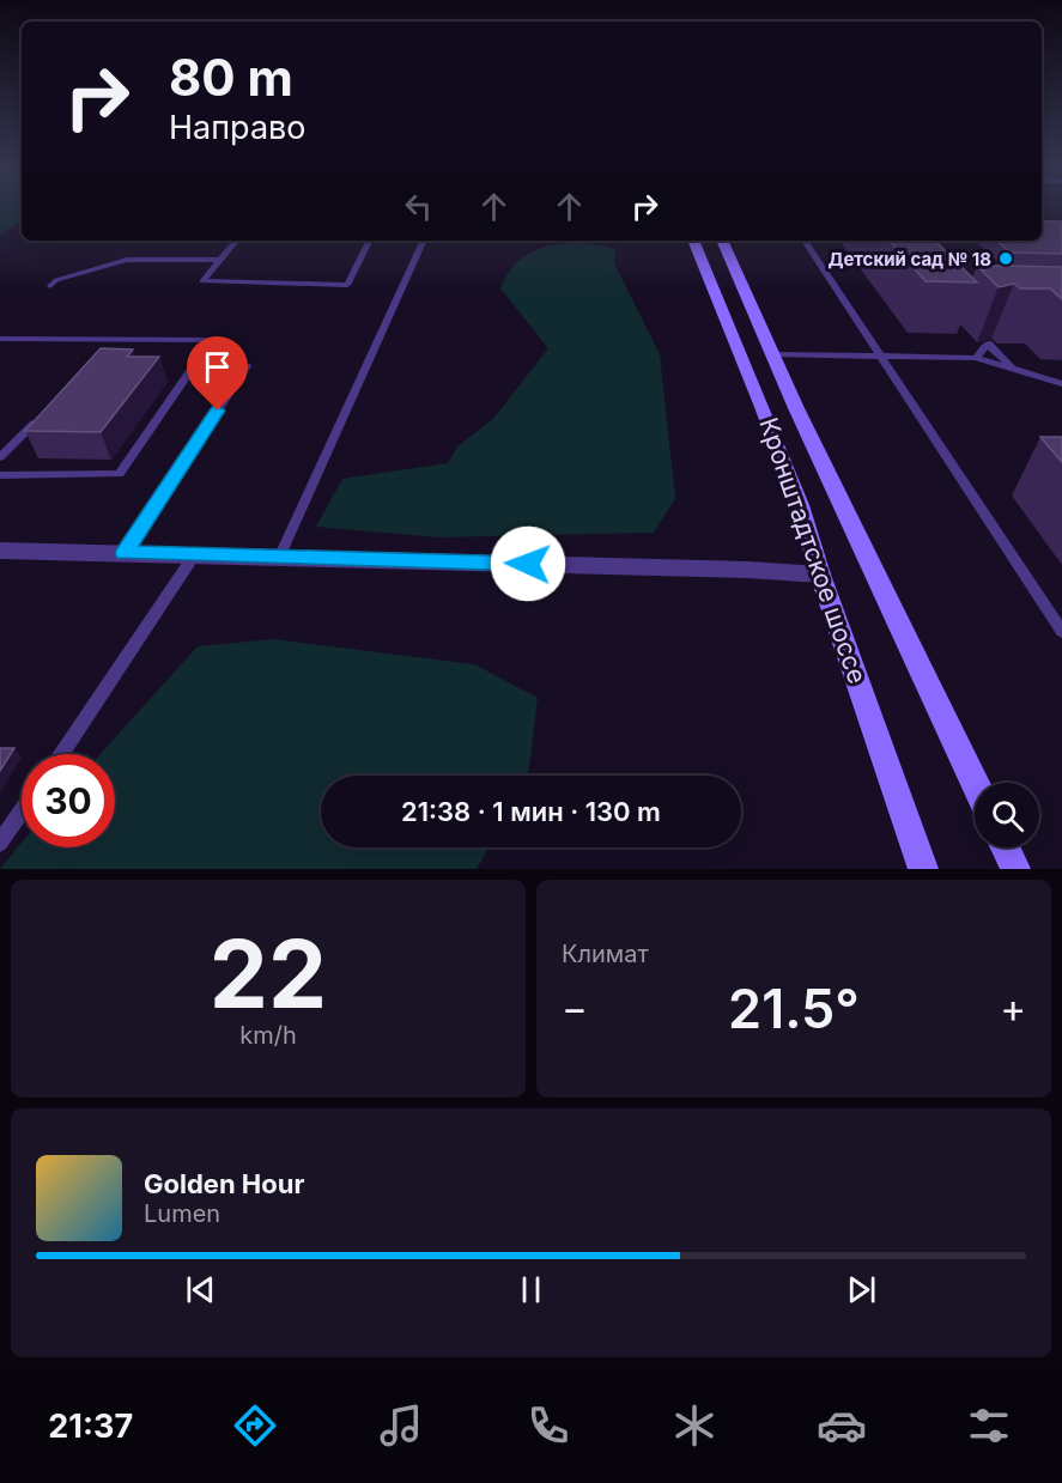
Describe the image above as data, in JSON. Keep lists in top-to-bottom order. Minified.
{"streets":{"main road":["Кронштадтское шоссе"]},"places":["Детский сад № 18"],"page":{"turn":["80 m","Направо"],"limit":"30","trip":"21:38 · 1 мин · 130 m","tile":[["22","km/h"],"Климат"],"heat":["−","21.5°","+"],"song":["Golden Hour","Lumen"],"tabs":"21:37"}}
